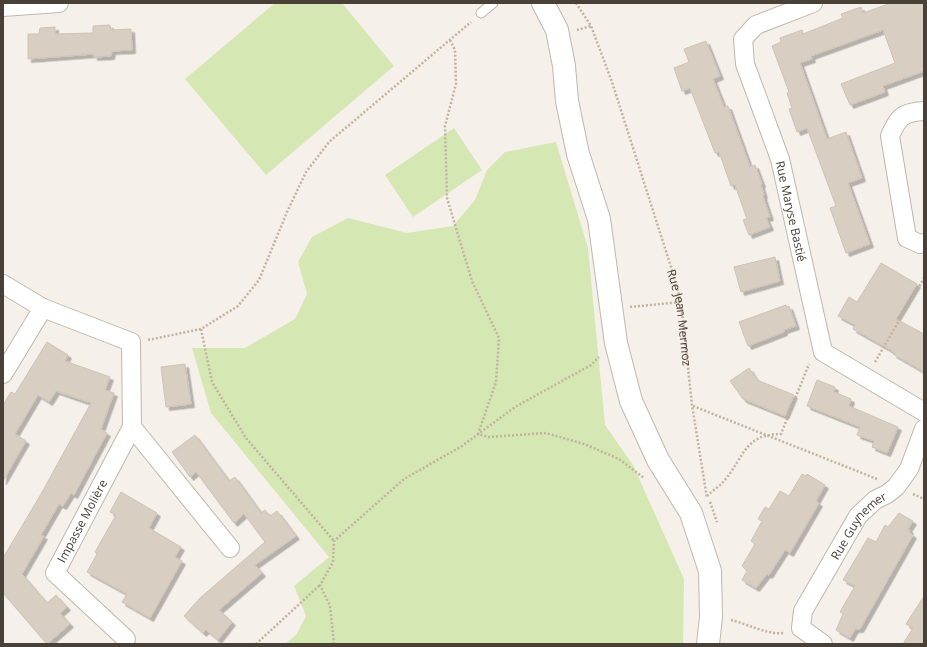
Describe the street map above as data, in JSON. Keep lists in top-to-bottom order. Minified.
{"streets":{"street":["Rue Maryse Bastié","Impasse Molière","Rue Guynemer"],"path":["Rue Jean Mermoz"]}}
